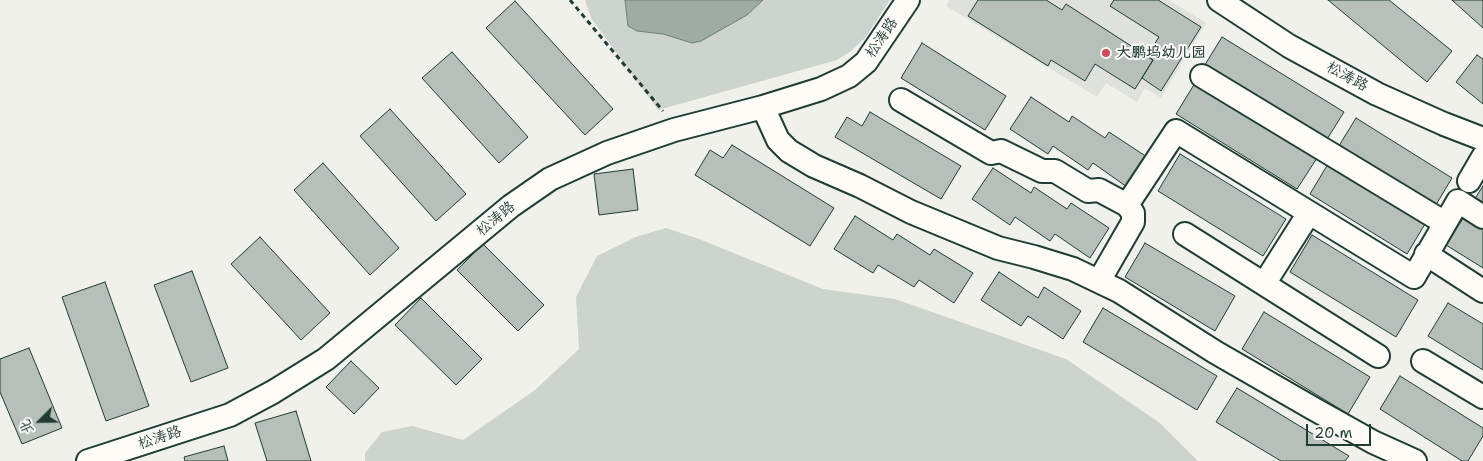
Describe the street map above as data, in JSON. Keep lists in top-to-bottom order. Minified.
{"streets":{"street":["松涛路"]},"places":["大鹏坞幼儿园"],"scale_bar":"20 m","north":"bottom left"}
